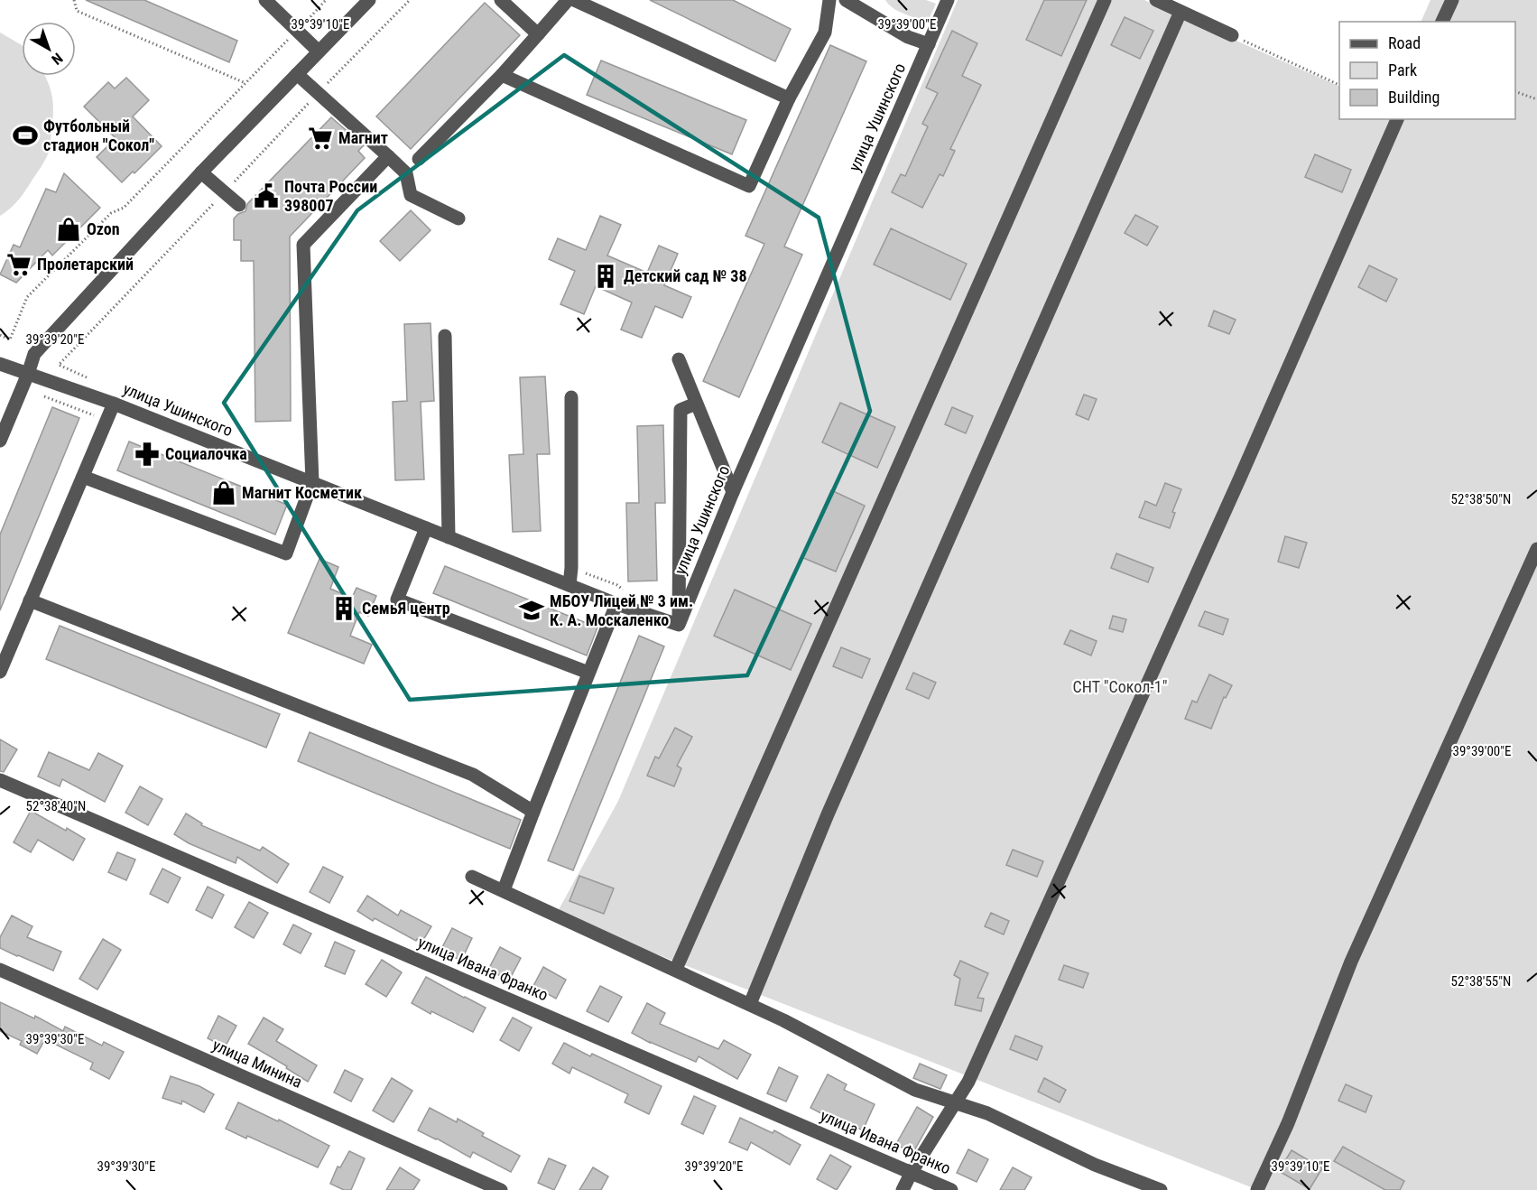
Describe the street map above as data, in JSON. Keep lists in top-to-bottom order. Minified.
{"streets":{"street":["улица Ушинского","улица Ивана Франко","улица Минина"]},"parks":["СНТ \"Сокол-1\""],"places":{"sports":["Футбольный стадион \"Сокол\""],"supermarket":["Магнит","Пролетарский"],"public building":["Почта России 398007"],"shop":["Ozon","Магнит Косметик"],"building":["Детский сад № 38","СемьЯ центр"],"pharmacy":["Социалочка"],"school or university":["МБОУ Лицей № 3 им. К. А. Москаленко"]},"legend":["Road","Park","Building"],"north":"bottom right","coordinates":["39°39'00\"E","39°39'10\"E","39°39'20\"E","52°38'50\"N","52°38'40\"N","52°38'55\"N","39°39'30\"E"]}
